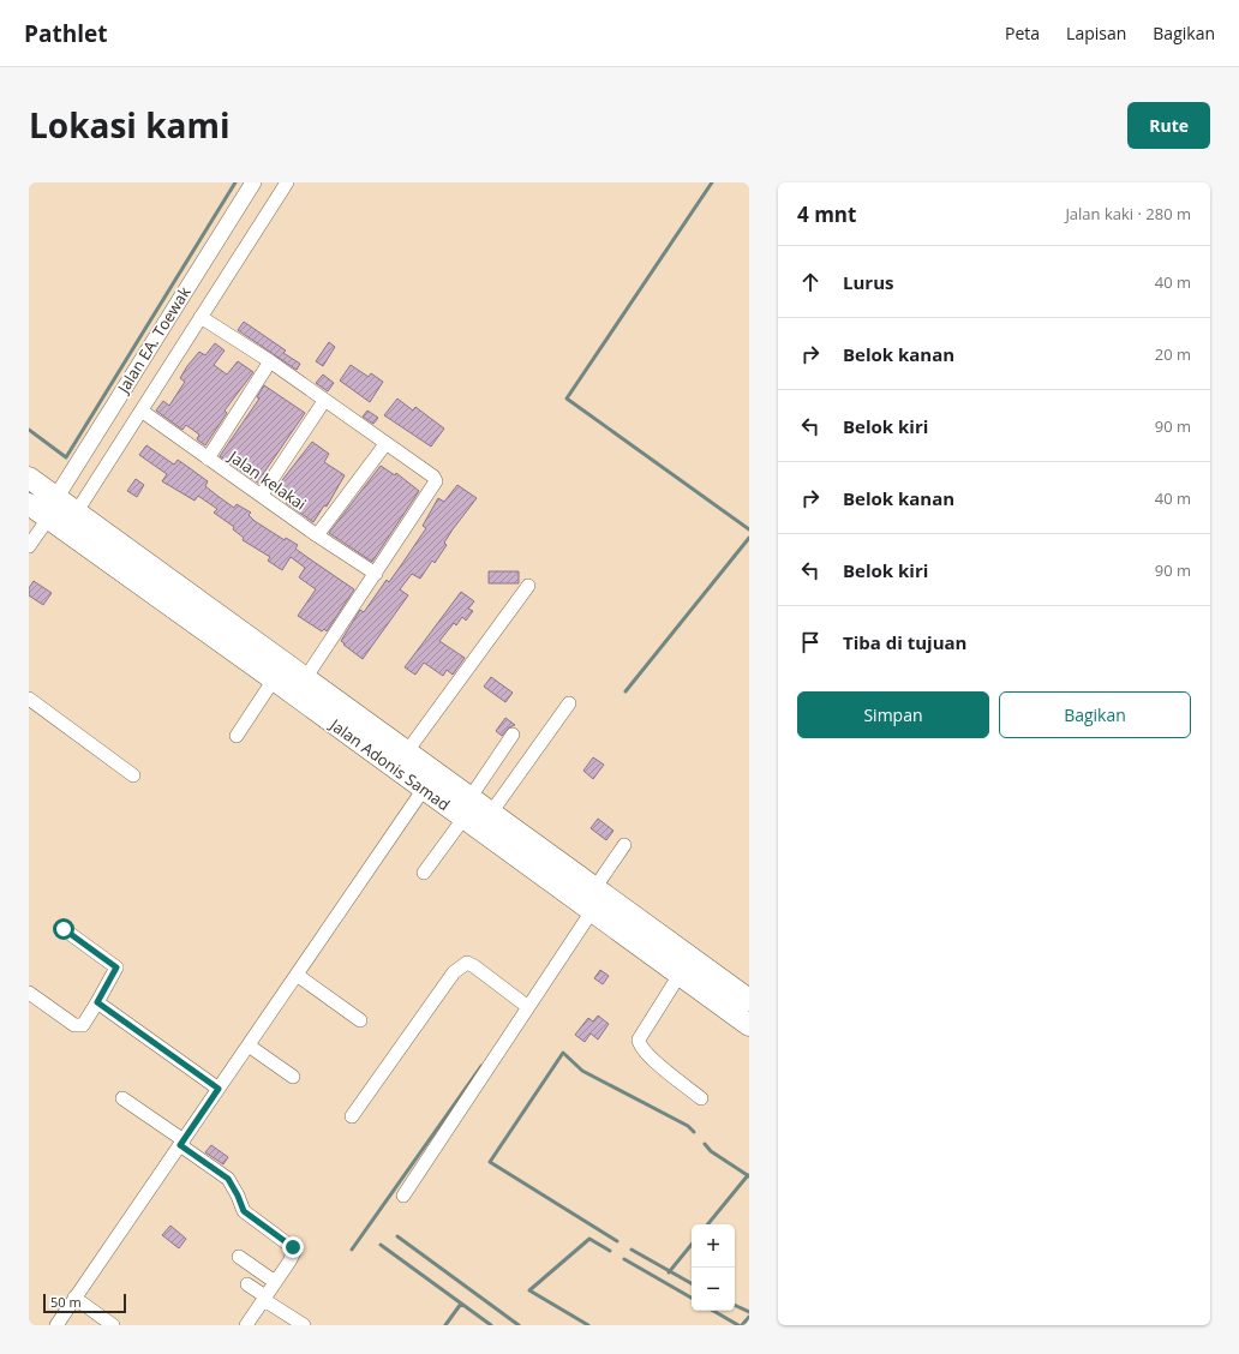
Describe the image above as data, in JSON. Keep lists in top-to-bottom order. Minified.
{"streets":{"highway":["Jalan Adonis Samad"],"street":["Jalan EA. Toewak","Jalan kelakai"]},"scale_bar":"50 m","page":{"header":"Pathlet","nav":["Peta","Lapisan","Bagikan"],"title":"Lokasi kami","buttons":["Rute",["Simpan","Bagikan"]],"heading":["4 mnt","Jalan kaki · 280 m"],"list":[["Lurus","40 m"],["Belok kanan","20 m"],["Belok kiri","90 m"],["Belok kanan","40 m"],["Belok kiri","90 m"],"Tiba di tujuan"],"map_buttons":["+","−"],"scale":"50 m"}}
